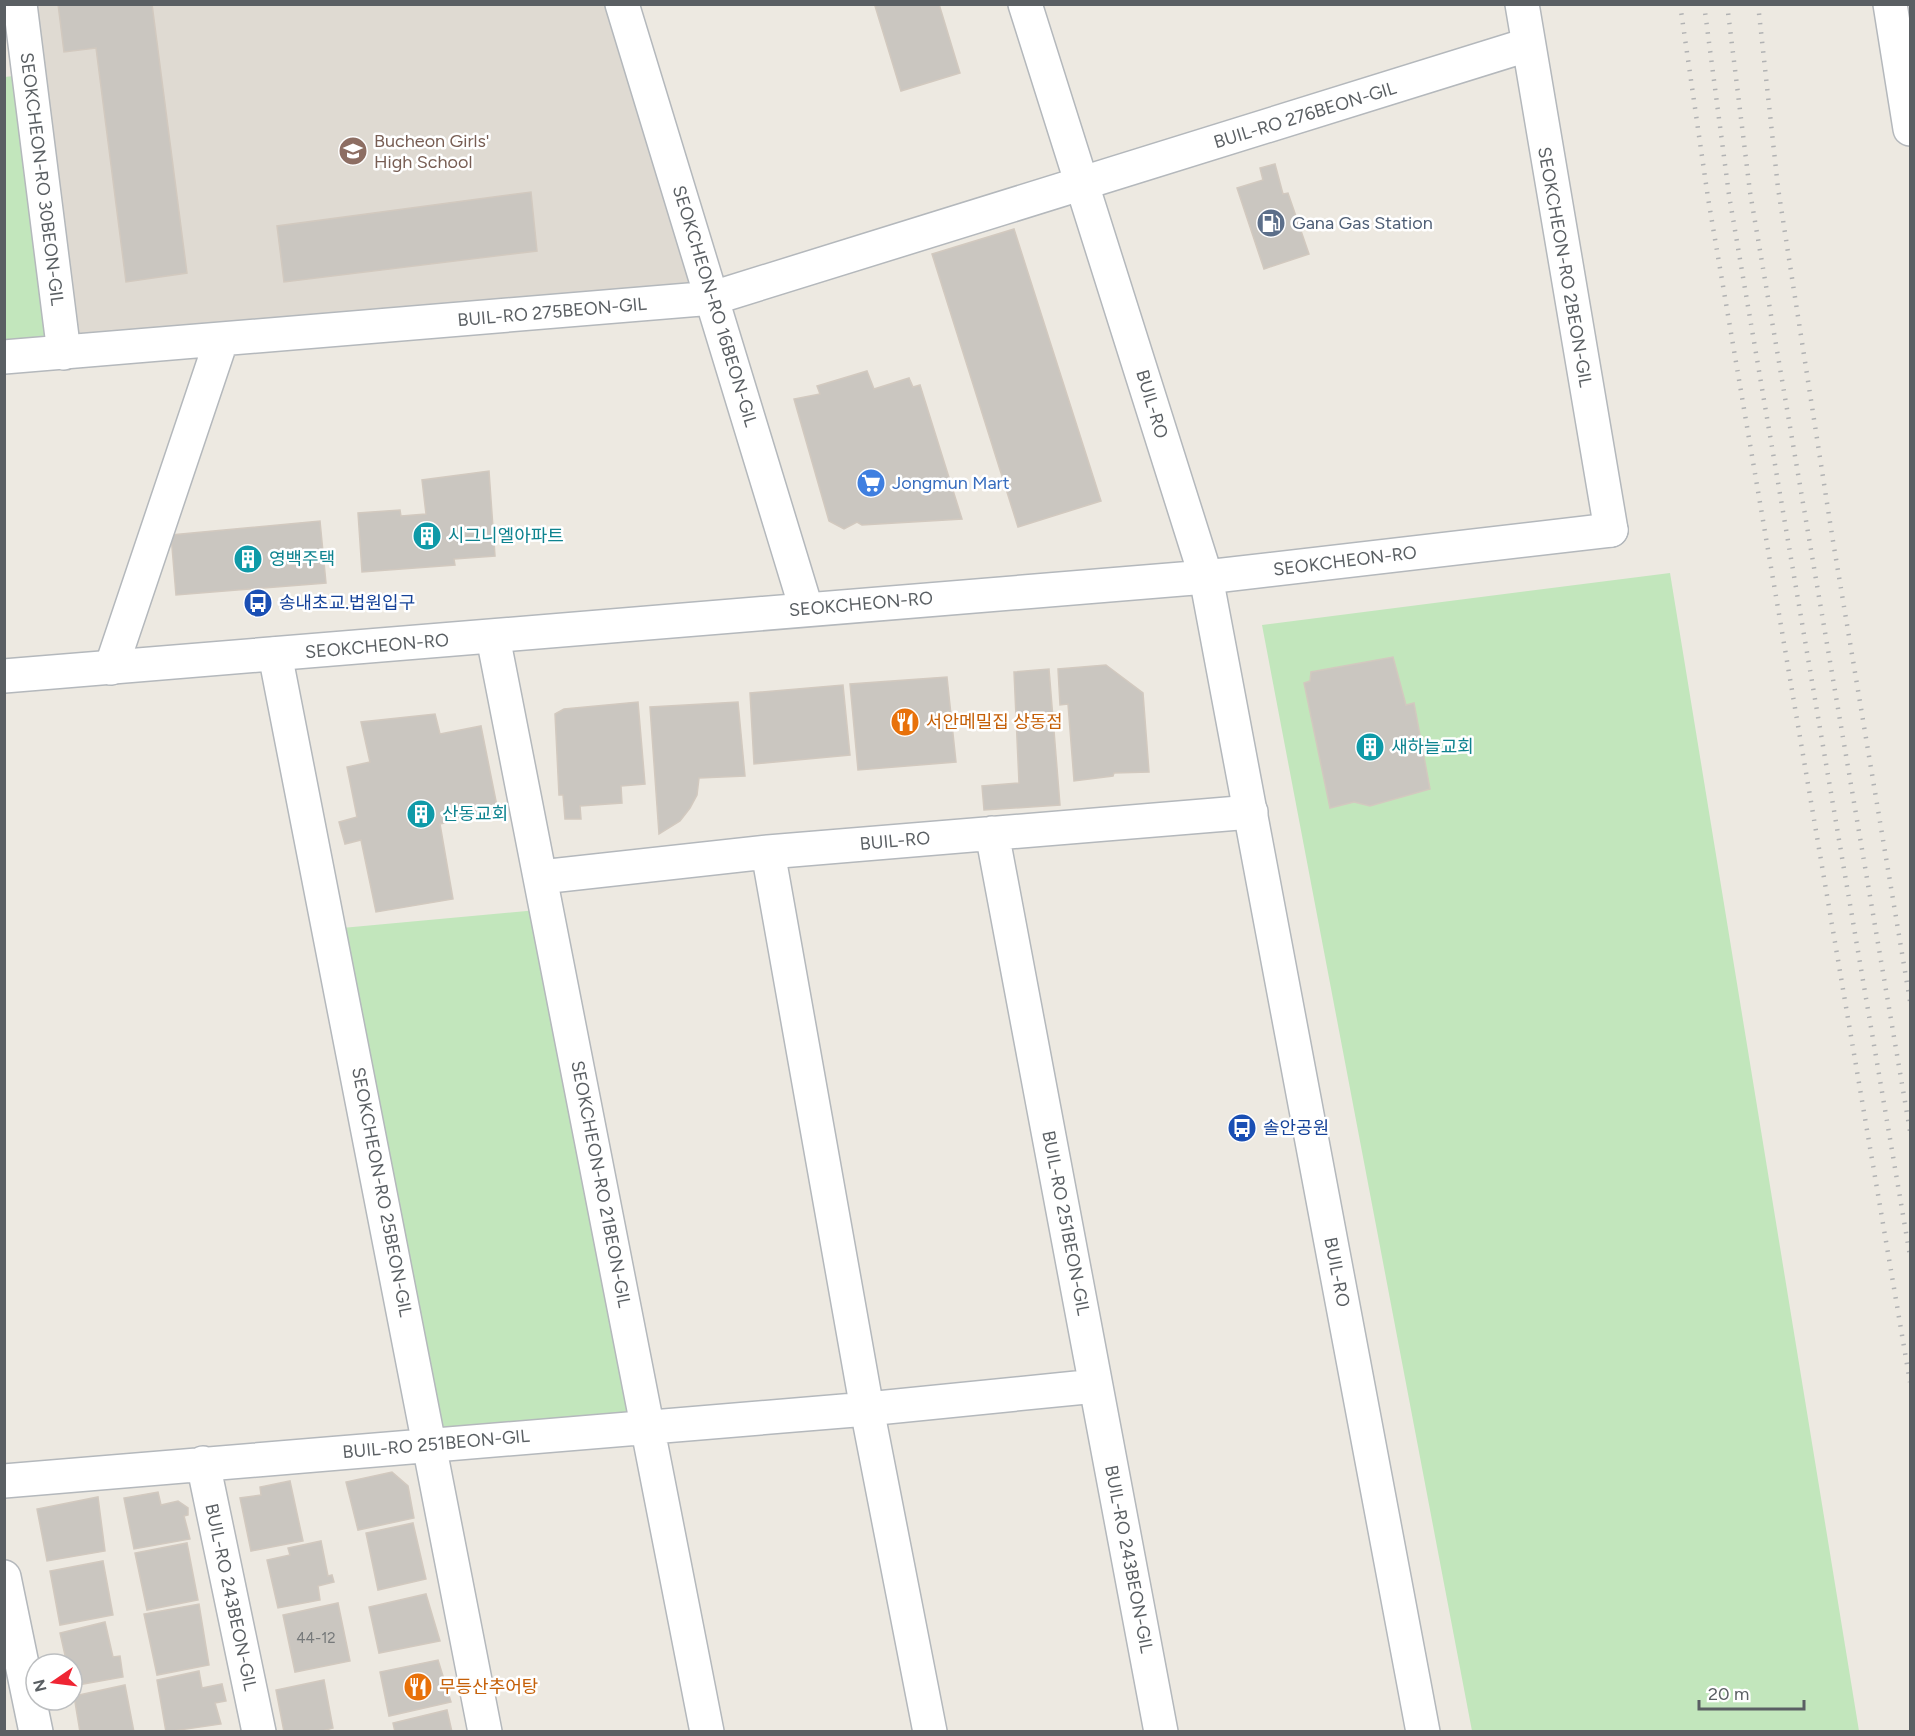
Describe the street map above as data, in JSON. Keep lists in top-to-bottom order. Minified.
{"streets":{"street":["BUIL-RO 276BEON-GIL","SEOKCHEON-RO 30BEON-GIL","SEOKCHEON-RO 2BEON-GIL","SEOKCHEON-RO 16BEON-GIL","BUIL-RO 275BEON-GIL","BUIL-RO","SEOKCHEON-RO","SEOKCHEON-RO 21BEON-GIL","SEOKCHEON-RO 25BEON-GIL","BUIL-RO 251BEON-GIL","BUIL-RO 243BEON-GIL"]},"crossings":[["BUIL-RO 276BEON-GIL","SEOKCHEON-RO 2BEON-GIL"],["BUIL-RO 276BEON-GIL","BUIL-RO 275BEON-GIL"],["BUIL-RO 276BEON-GIL","BUIL-RO"],["SEOKCHEON-RO 30BEON-GIL","BUIL-RO 275BEON-GIL"],["SEOKCHEON-RO 2BEON-GIL","SEOKCHEON-RO"],["SEOKCHEON-RO 16BEON-GIL","BUIL-RO 275BEON-GIL"],["SEOKCHEON-RO 16BEON-GIL","SEOKCHEON-RO"],["BUIL-RO 275BEON-GIL","BUIL-RO"],["BUIL-RO","SEOKCHEON-RO"],["BUIL-RO","SEOKCHEON-RO 21BEON-GIL"],["BUIL-RO","BUIL-RO 251BEON-GIL"],["SEOKCHEON-RO","SEOKCHEON-RO 21BEON-GIL"],["SEOKCHEON-RO","SEOKCHEON-RO 25BEON-GIL"],["SEOKCHEON-RO 21BEON-GIL","BUIL-RO 251BEON-GIL"],["SEOKCHEON-RO 25BEON-GIL","BUIL-RO 251BEON-GIL"],["BUIL-RO 251BEON-GIL","BUIL-RO 243BEON-GIL"]],"places":{"school or university":["Bucheon Girls' High School"],"fuel station":["Gana Gas Station"],"supermarket":["Jongmun Mart"],"building":["시그니엘아파트","영백주택","새하늘교회","산동교회"],"bus stop":["송내초교.법원입구","솔안공원"],"restaurant":["서안메밀집 상동점","무등산추어탕"]},"house_numbers":["44-12"],"scale_bar":"20 m","north":"left"}
